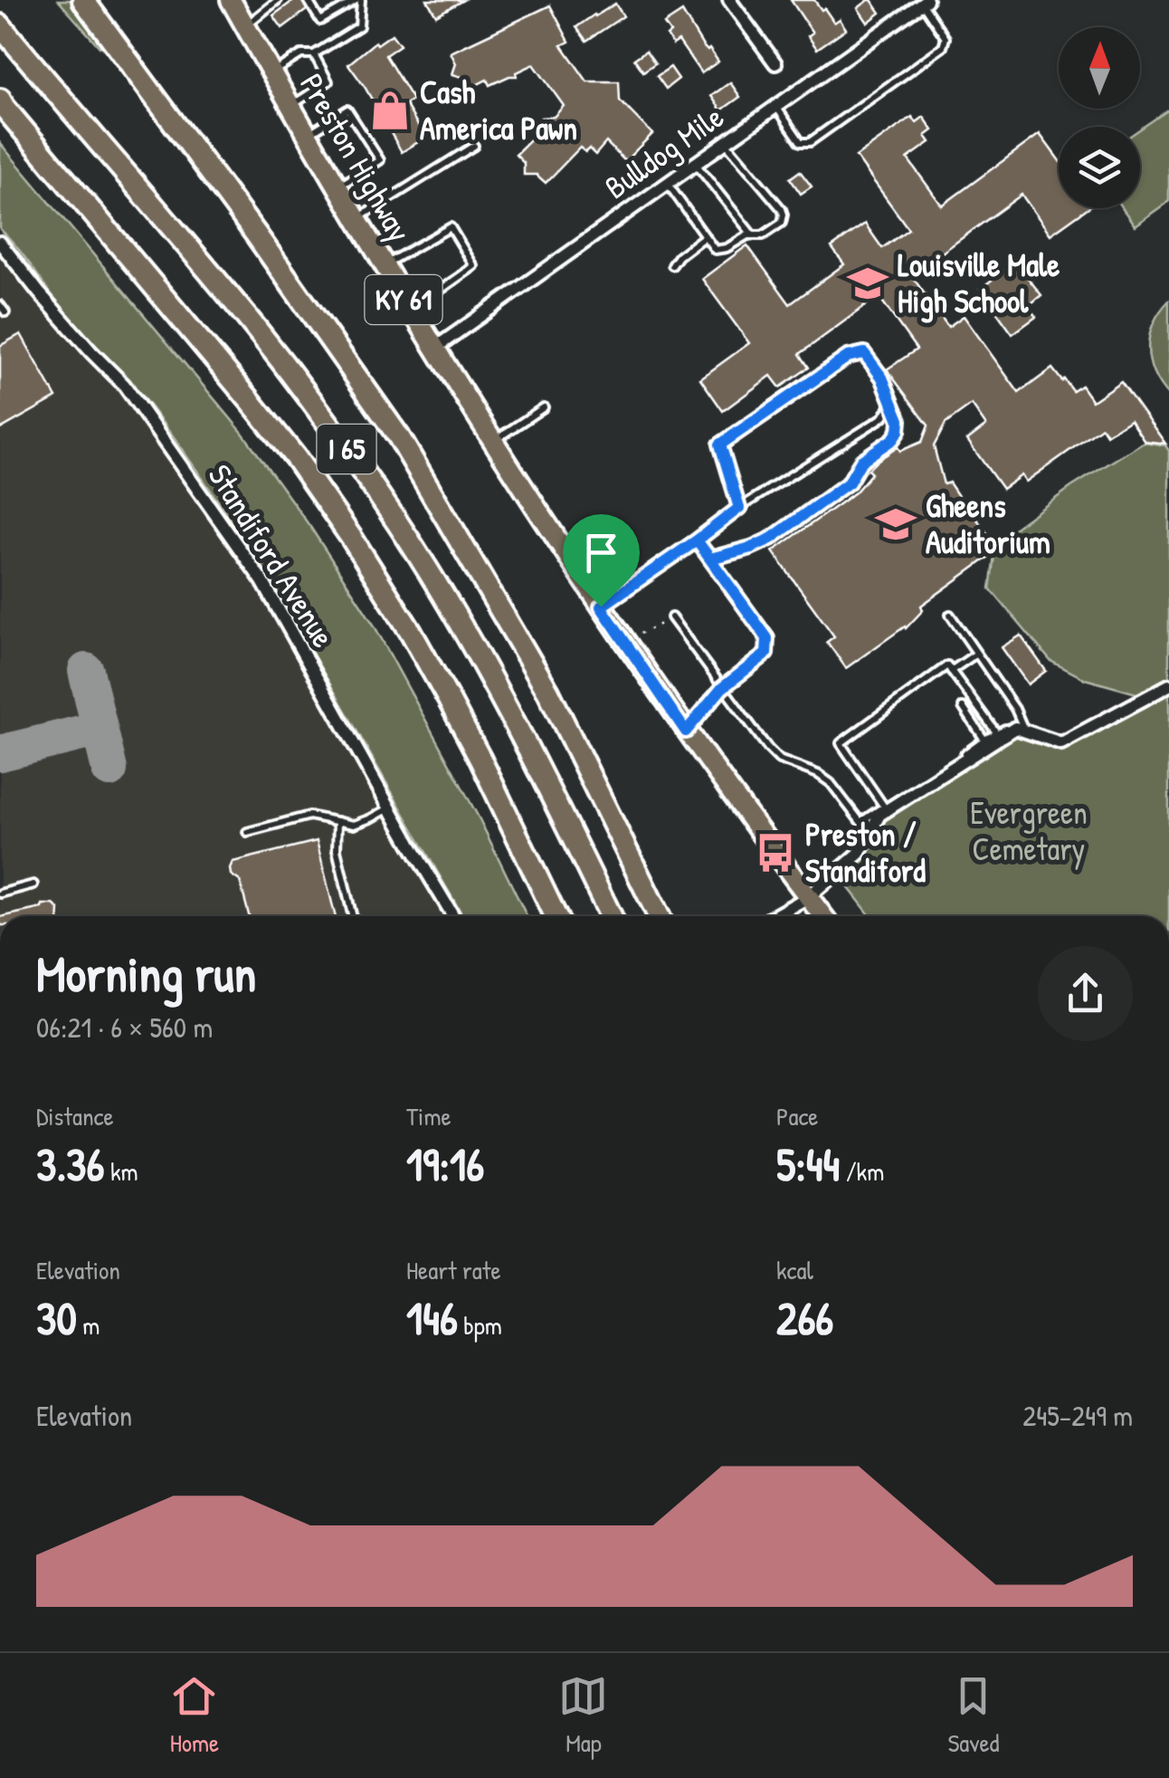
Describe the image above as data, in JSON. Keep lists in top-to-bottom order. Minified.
{"streets":{"highway":["I 65"],"main road":["Preston Highway","KY 61"],"street":["Bulldog Mile","Standiford Avenue"]},"crossings":[["Bulldog Mile","Preston Highway"]],"parks":["Evergreen Cemetary"],"places":{"shop":["Cash America Pawn"],"school or university":["Louisville Male High School","Gheens Auditorium"],"bus stop":["Preston / Standiford"]},"north":"top","page":{"heading":["Morning run","06:21 · 6 × 560 m"],"stats":[["Distance","3.36 km"],["Time","19:16"],["Pace","5:44 /km"],["Elevation","30 m"],["Heart rate","146 bpm"],["kcal","266"]],"chart":["Elevation","245–249 m"],"tabs":["Home","Map","Saved"]}}
